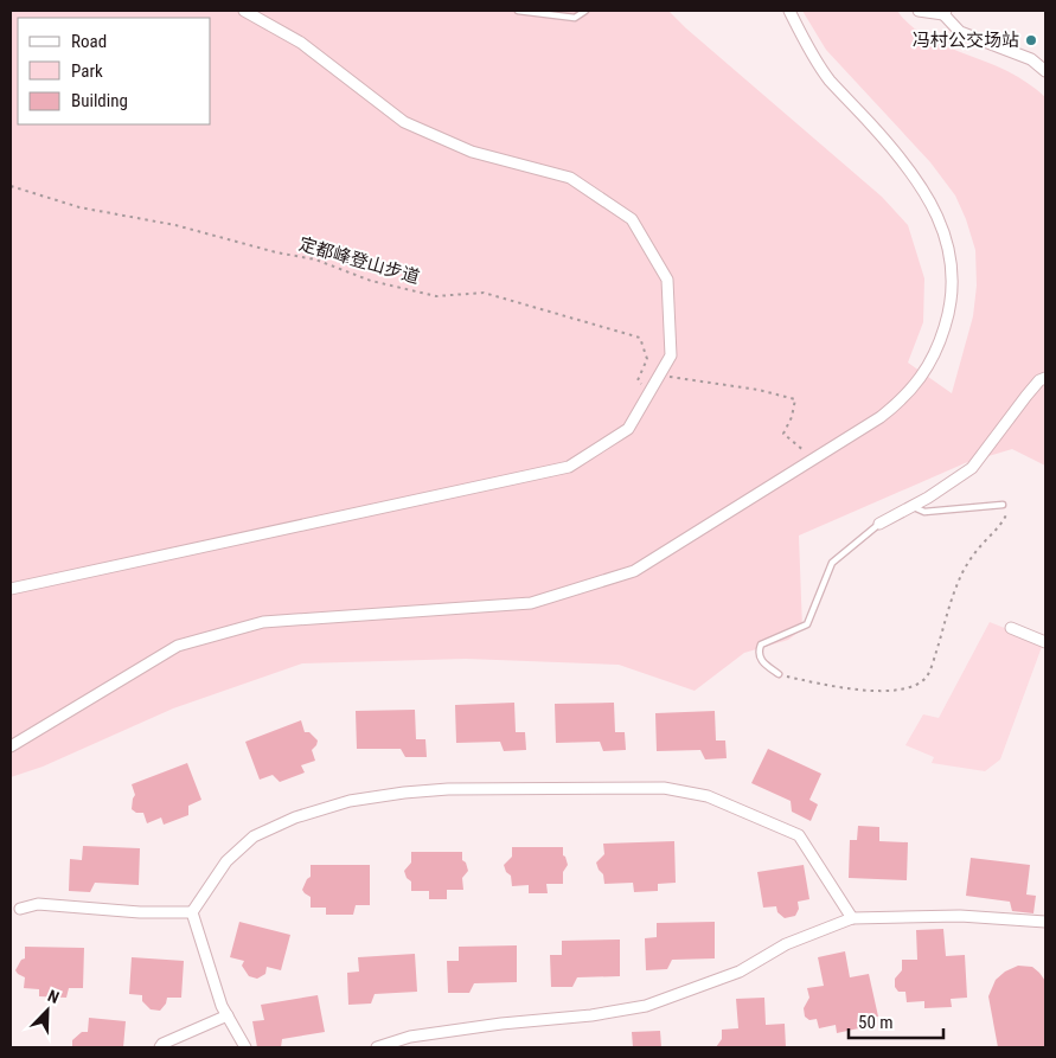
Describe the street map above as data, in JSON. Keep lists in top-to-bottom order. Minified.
{"streets":{"path":["定都峰登山步道"]},"places":["冯村公交场站"],"legend":["Road","Park","Building"],"scale_bar":"50 m","north":"top right"}
